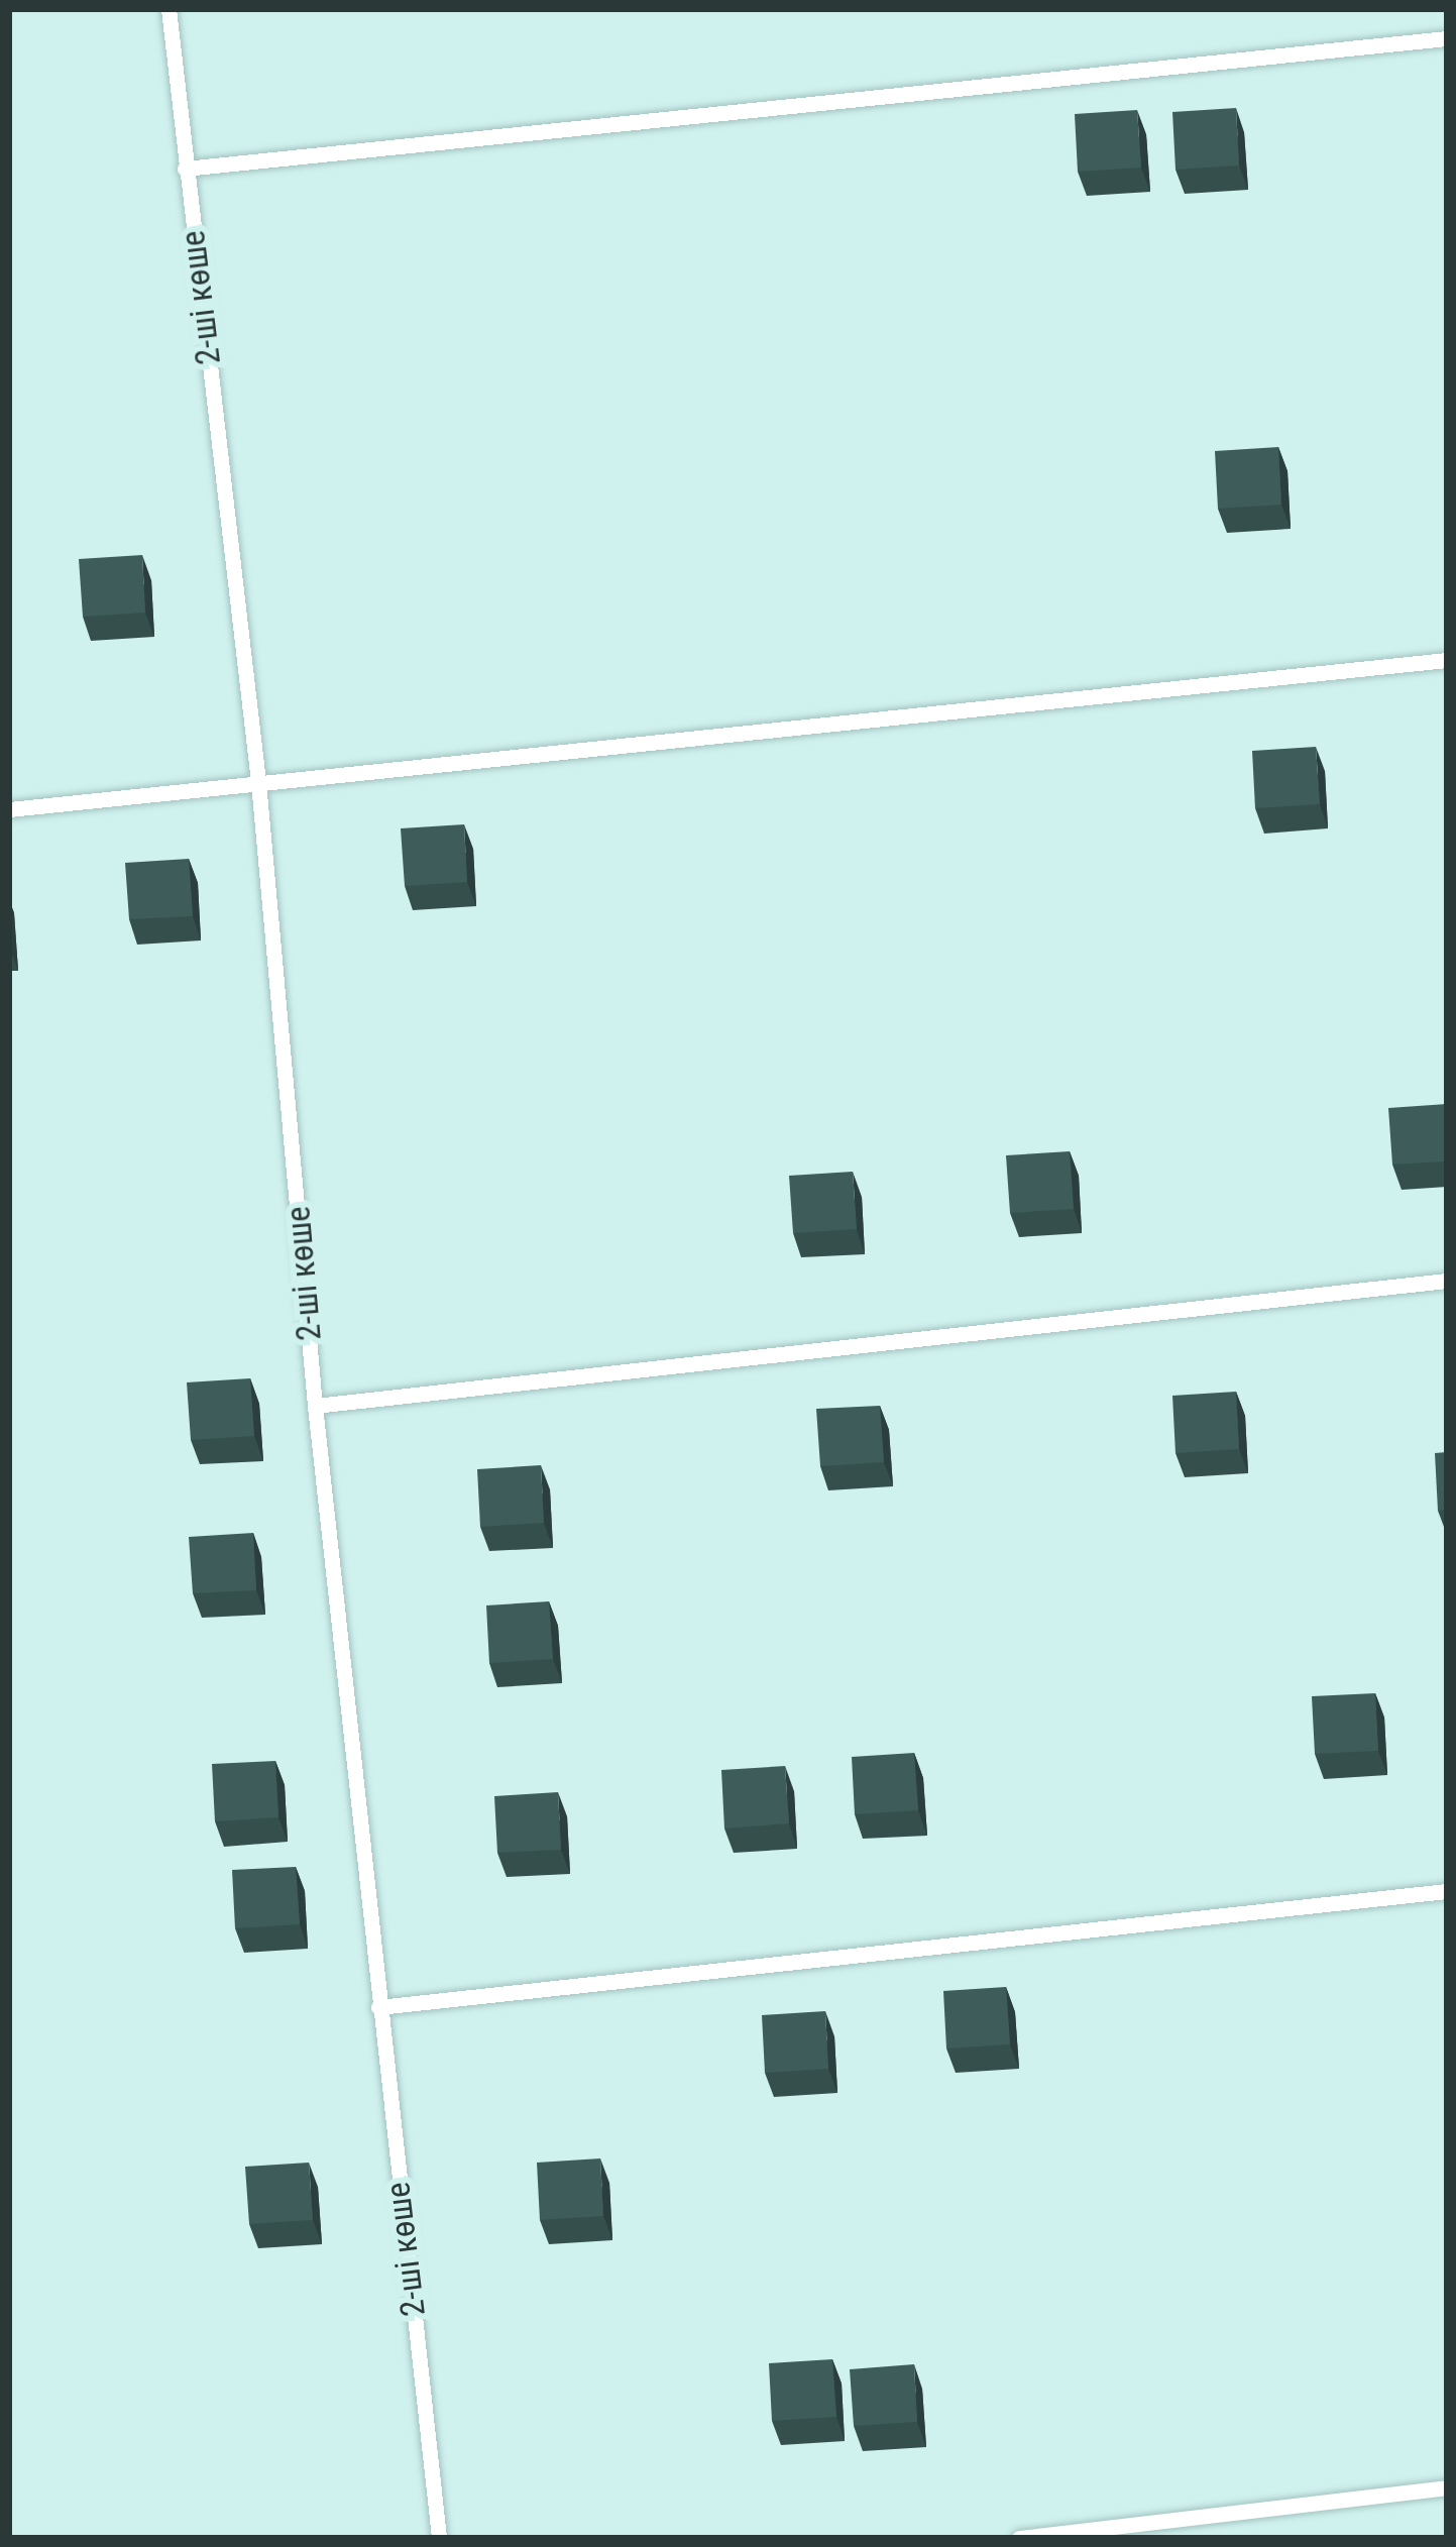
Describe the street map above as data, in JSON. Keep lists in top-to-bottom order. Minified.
{"streets":{"lane":["2-ші көше"]}}
